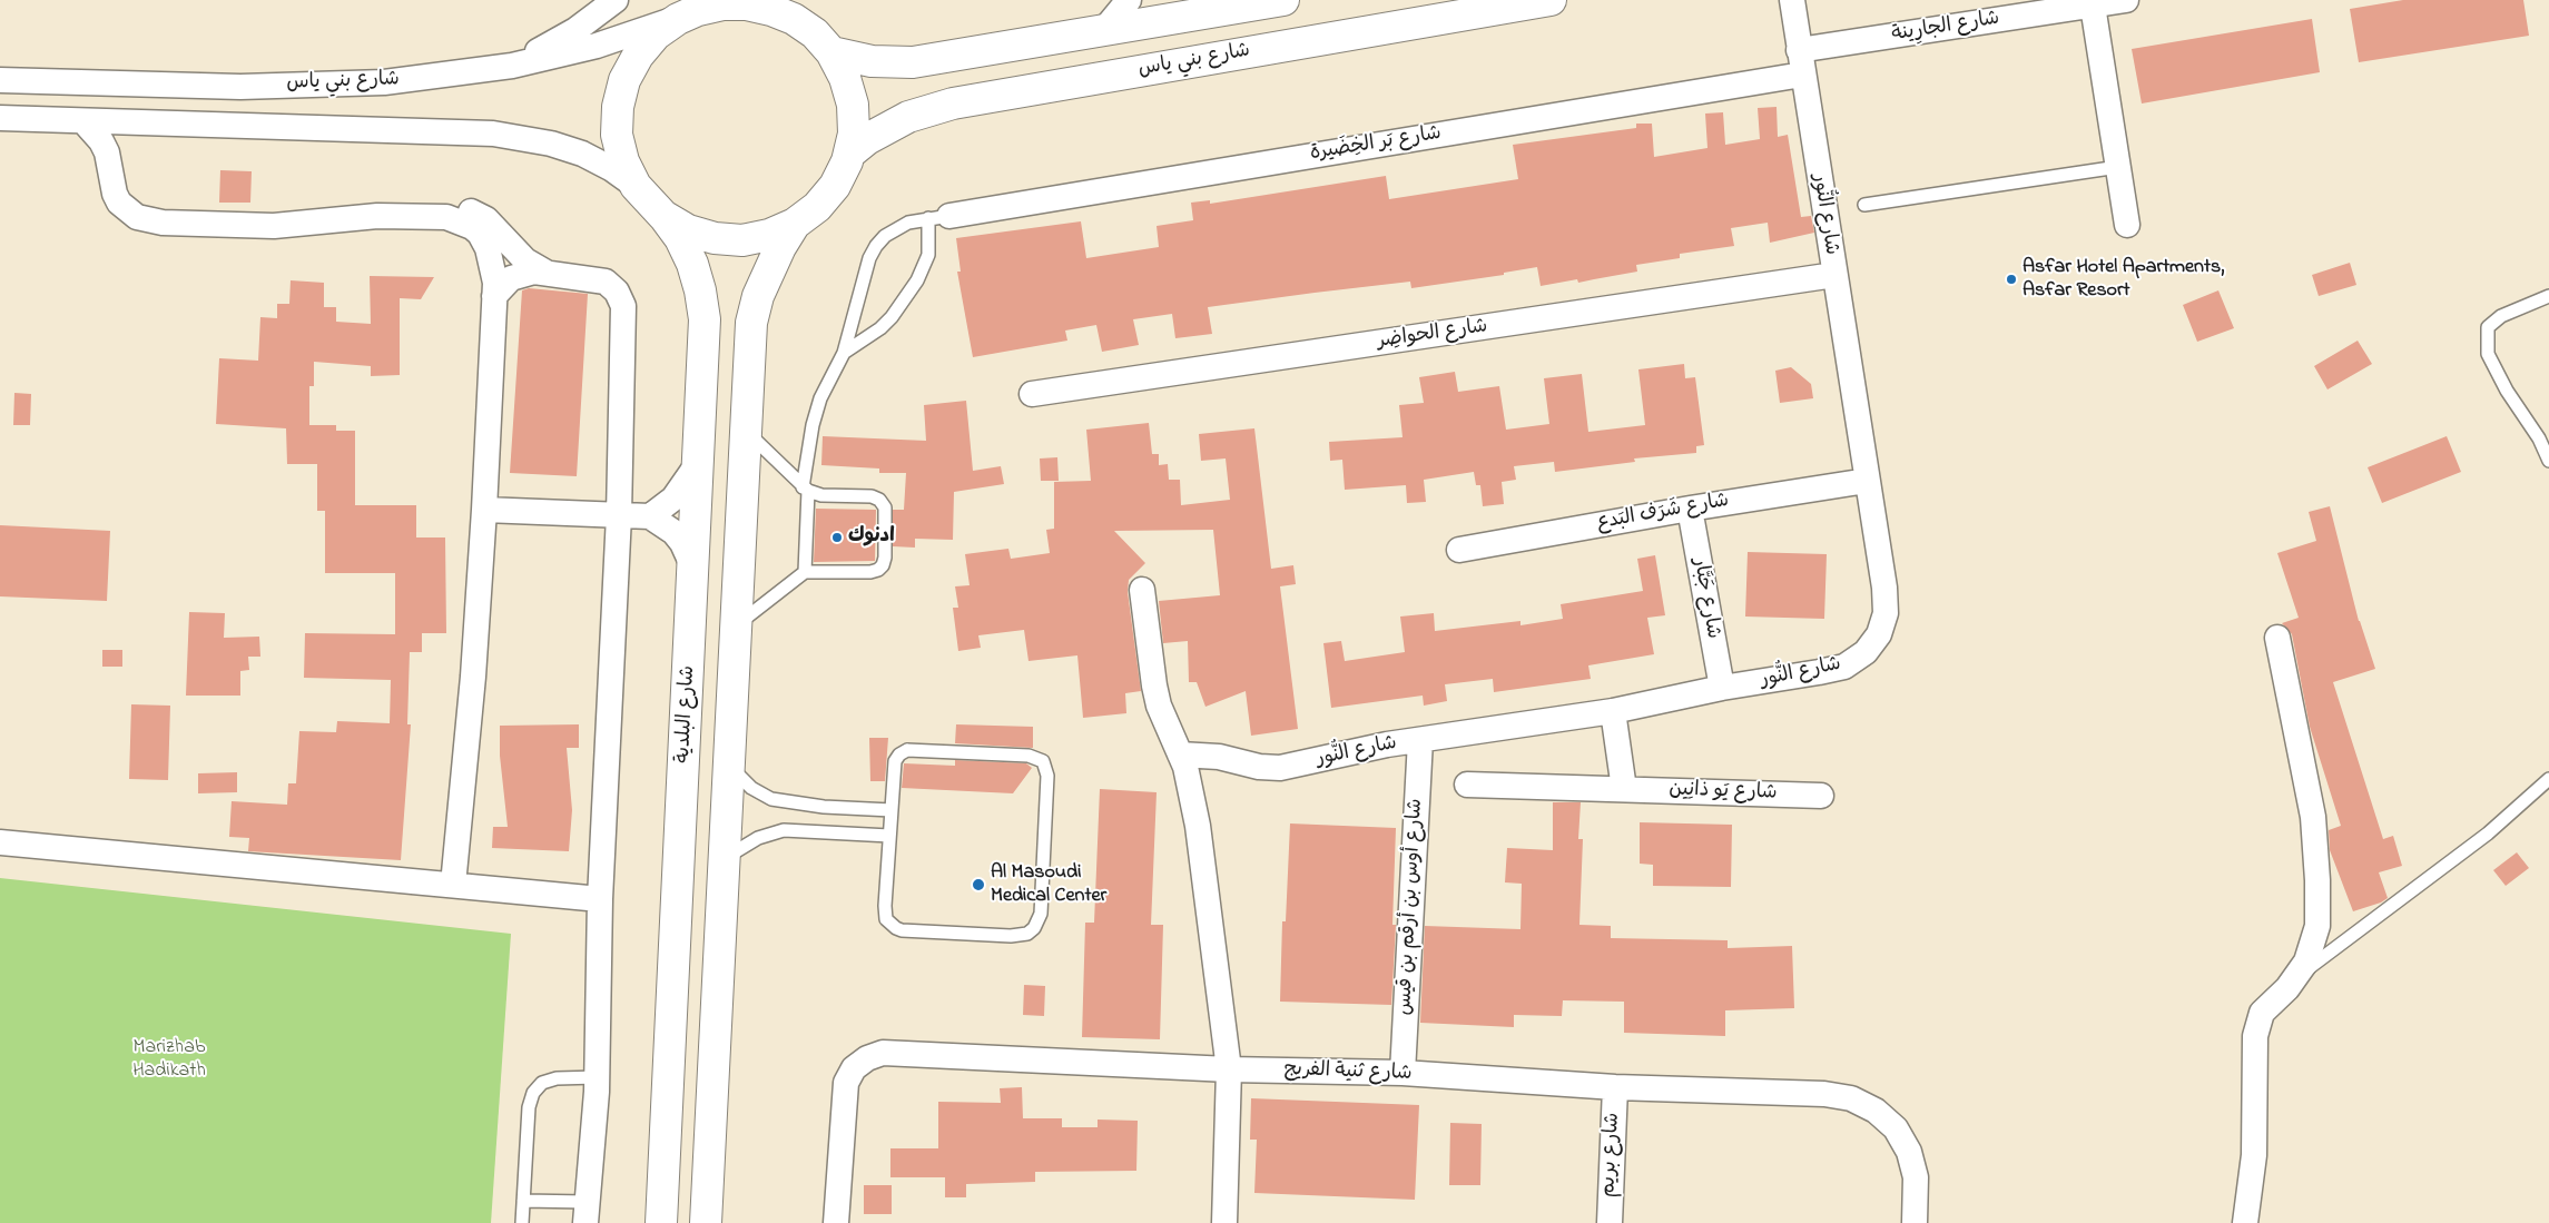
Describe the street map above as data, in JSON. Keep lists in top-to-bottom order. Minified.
{"streets":{"main road":["شارع بني ياس","شارع البلدية"],"street":["شارع الجارِينة","شارع بَر الخِضَيرة","شارع النُّور","شارع الحواضِر","شارع شَرَف البَدع","شارع جَبَّار","شارع يَو ذانِين","شارع أوس بن أرقم بن قيس","شارع ثنية الفريج","شارع بريم"]},"crossings":[["شارع الجارِينة","شارع النُّور"],["شارع بَر الخِضَيرة","شارع النُّور"],["شارع النُّور","شارع الحواضِر"],["شارع النُّور","شارع شَرَف البَدع"],["شارع النُّور","شارع جَبَّار"],["شارع النُّور","شارع أوس بن أرقم بن قيس"],["شارع شَرَف البَدع","شارع جَبَّار"],["شارع أوس بن أرقم بن قيس","شارع ثنية الفريج"],["شارع ثنية الفريج","شارع بريم"]],"parks":["Marizhab Hadikath"],"places":["Asfar Hotel Apartments, Asfar Resort","ادنوك","Al Masoudi Medical Center"]}
